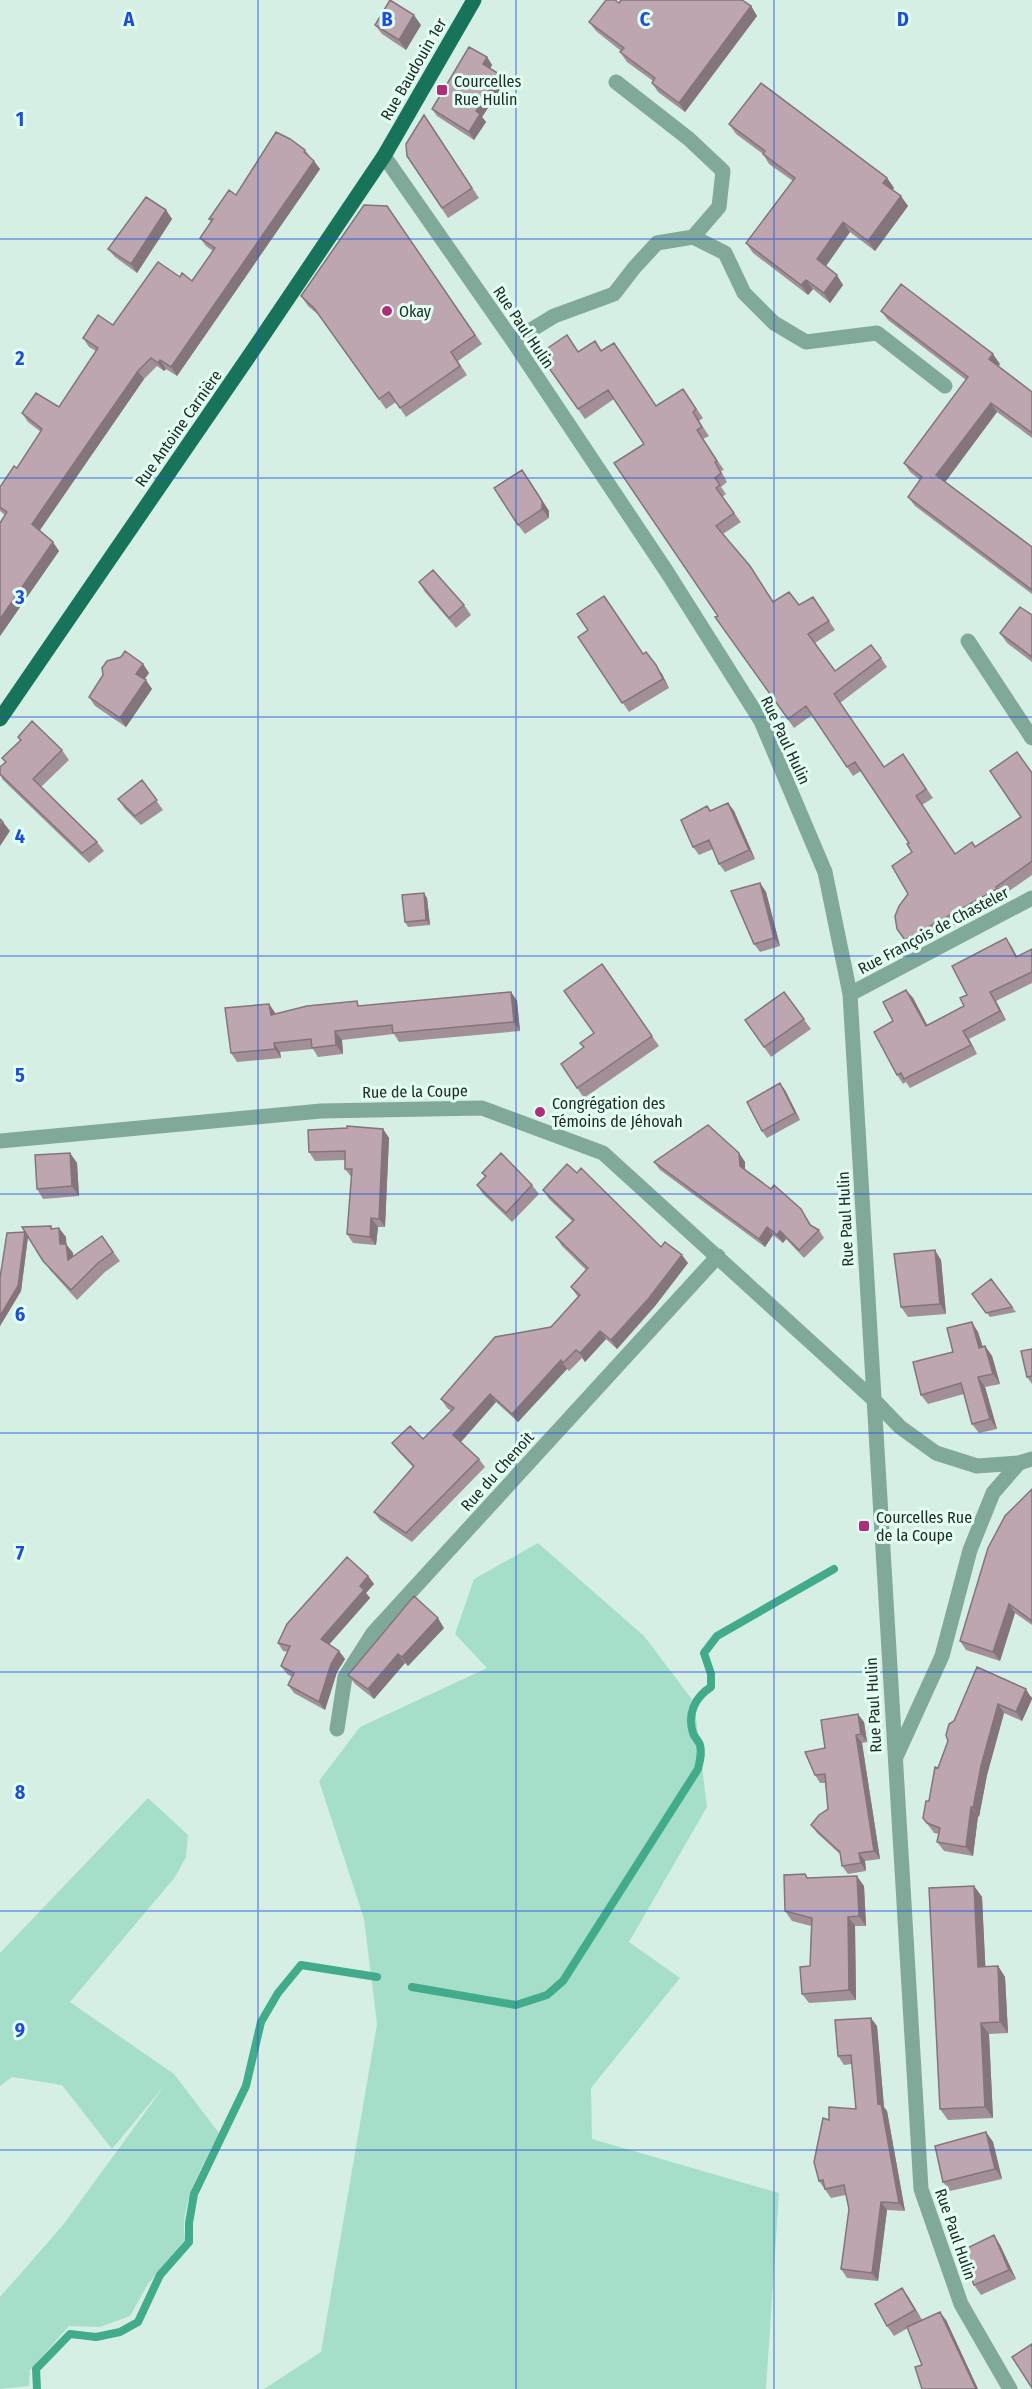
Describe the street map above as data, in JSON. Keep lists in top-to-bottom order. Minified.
{"streets":{"main road":["Rue Baudouin 1er","Rue Antoine Carnière"],"street":["Rue Paul Hulin","Rue François de Chasteler","Rue de la Coupe","Rue du Chenoit"]},"crossings":[["Rue Baudouin 1er","Rue Paul Hulin"],["Rue Baudouin 1er","Rue Antoine Carnière"],["Rue Paul Hulin","Rue Antoine Carnière"],["Rue Paul Hulin","Rue François de Chasteler"],["Rue Paul Hulin","Rue de la Coupe"],["Rue de la Coupe","Rue du Chenoit"]],"places":{"transit":["Courcelles Rue Hulin","Courcelles Rue de la Coupe"],"other":["Okay","Congrégation des Témoins de Jéhovah"]},"grid":{"columns":["A","B","C","D"],"rows":["1","2","3","4","5","6","7","8","9"]}}
